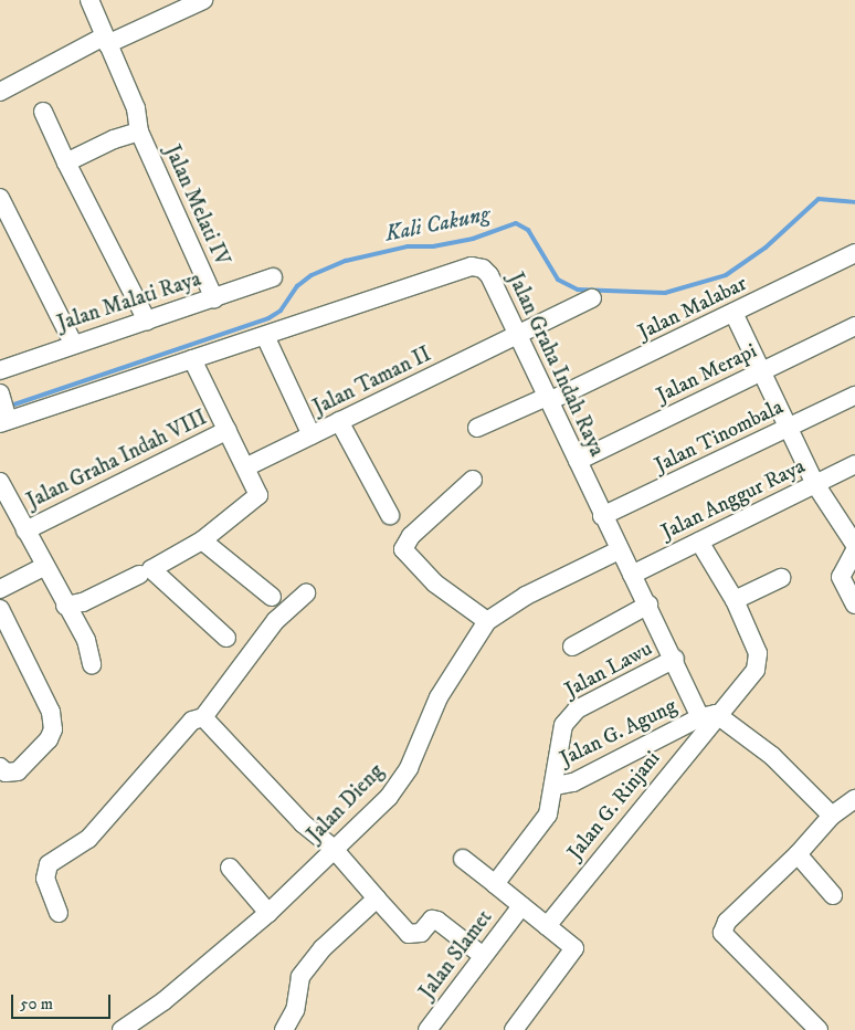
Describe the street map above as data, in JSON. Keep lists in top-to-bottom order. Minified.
{"streets":{"street":["Jalan Melati IV","Jalan Malati Raya","Jalan Malabar","Jalan Graha Indah Raya","Jalan Merapi","Jalan Taman II","Jalan Tinombala","Jalan Graha Indah VIII","Jalan Anggur Raya","Jalan Lawu","Jalan G. Agung","Jalan Dieng","Jalan G. Rinjani","Jalan Slamet"]},"crossings":[["Jalan Melati IV","Jalan Malati Raya"],["Jalan Malabar","Jalan Graha Indah Raya"],["Jalan Graha Indah Raya","Jalan Merapi"],["Jalan Graha Indah Raya","Jalan Taman II"],["Jalan Graha Indah Raya","Jalan Tinombala"],["Jalan Graha Indah Raya","Jalan Anggur Raya"],["Jalan Graha Indah Raya","Jalan Lawu"],["Jalan Graha Indah Raya","Jalan G. Agung"],["Jalan Graha Indah Raya","Jalan Dieng"],["Jalan Graha Indah Raya","Jalan G. Rinjani"],["Jalan Anggur Raya","Jalan G. Rinjani"],["Jalan Lawu","Jalan G. Agung"],["Jalan G. Agung","Jalan G. Rinjani"]],"water":["Kali Cakung"],"scale_bar":"50 m"}
